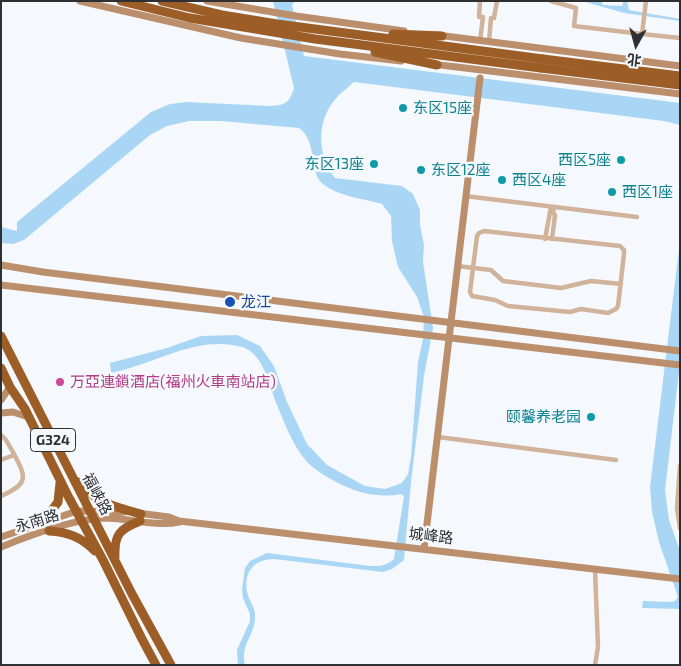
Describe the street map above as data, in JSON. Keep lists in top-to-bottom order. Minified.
{"streets":{"highway":["G324","福峡路"],"main road":["永南路","城峰路"]},"crossings":[["福峡路","永南路"],["福峡路","城峰路"],["永南路","城峰路"]],"places":["东区15座","西区5座","东区13座","东区12座","西区4座","西区1座","龙江","万亞連鎖酒店(福州火車南站店)","颐馨养老园"],"north":"bottom"}
